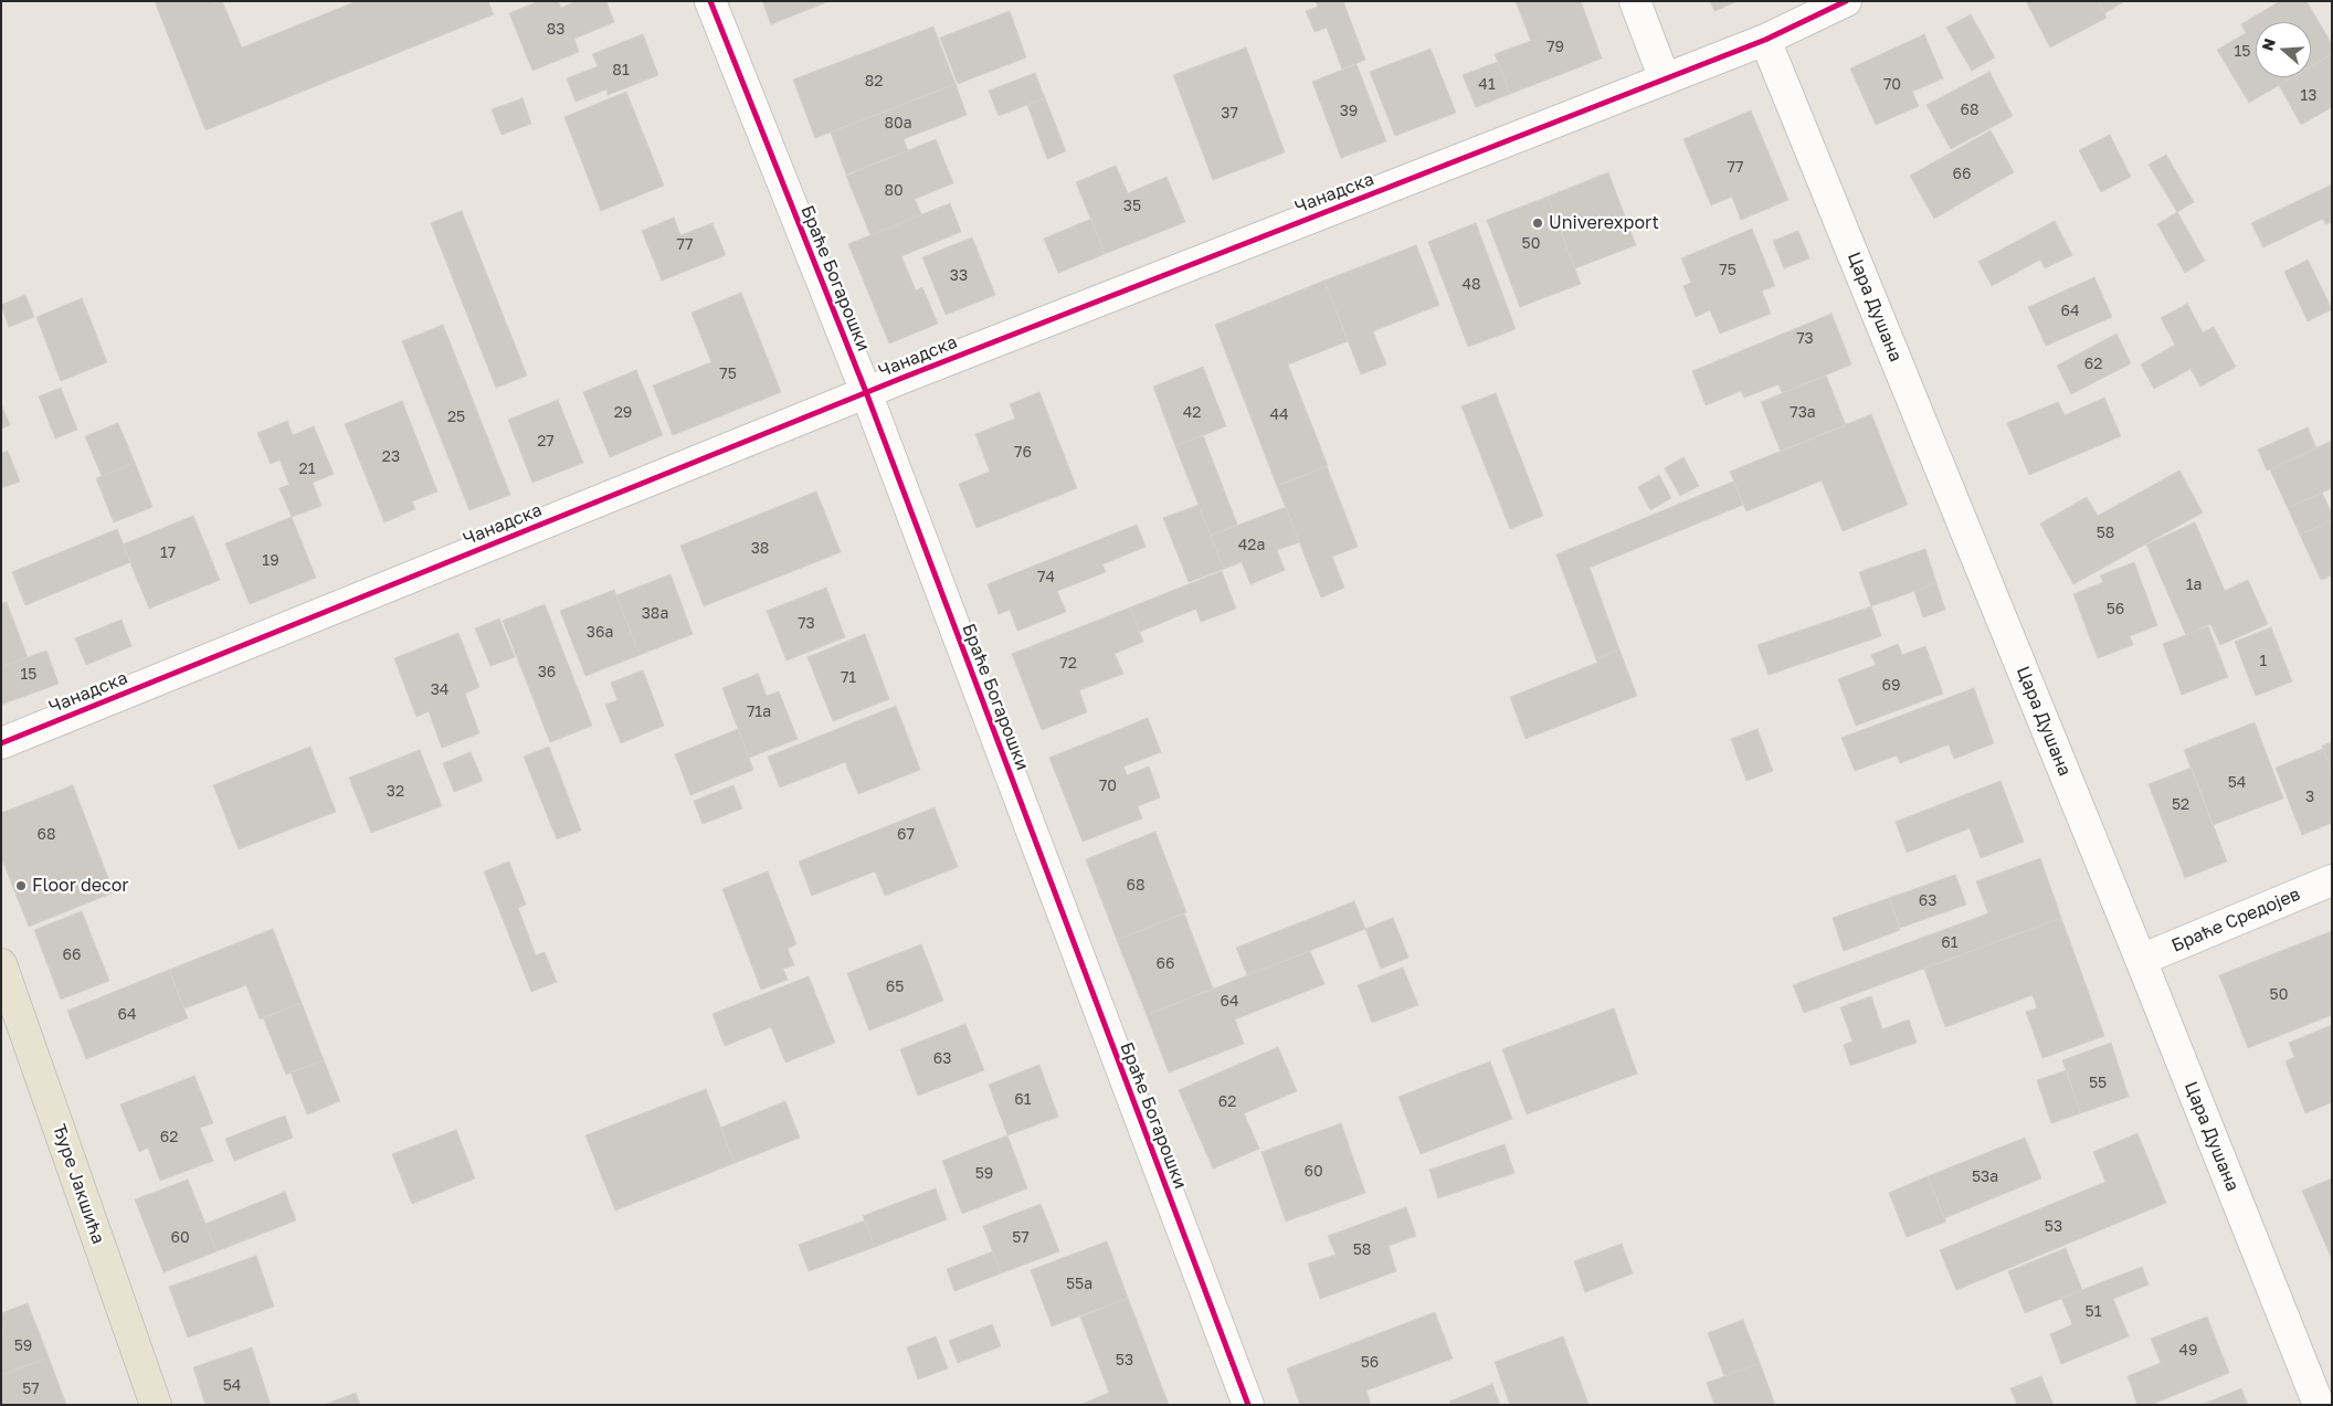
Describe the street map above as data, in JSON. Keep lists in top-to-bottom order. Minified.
{"streets":{"main road":["Ђуре Јакшића"],"street":["Чанадска","Браће Богарошки","Цара Душана","Браће Средојев"]},"crossings":[["Чанадска","Браће Богарошки"],["Чанадска","Цара Душана"],["Цара Душана","Браће Средојев"]],"places":["Univerexport","Floor decor"],"house_numbers":["83","79","15","81","82","41","70","13","68","39","37","80a","77","66","80","35","50","77","75","33","48","64","73","62","75","29","42","73a","44","25","27","76","23","21","58","42a","38","17","19","74","1a","56","38a","73","36a","1","72","36","15","71","69","34","71a","54","70","32","3","52","68","67","68","63","61","66","66","65","50","64","64","63","55","61","62","62","60","59","53a","53","60","57","58","55a","51","59","49","53","56","54","57"],"north":"left"}
